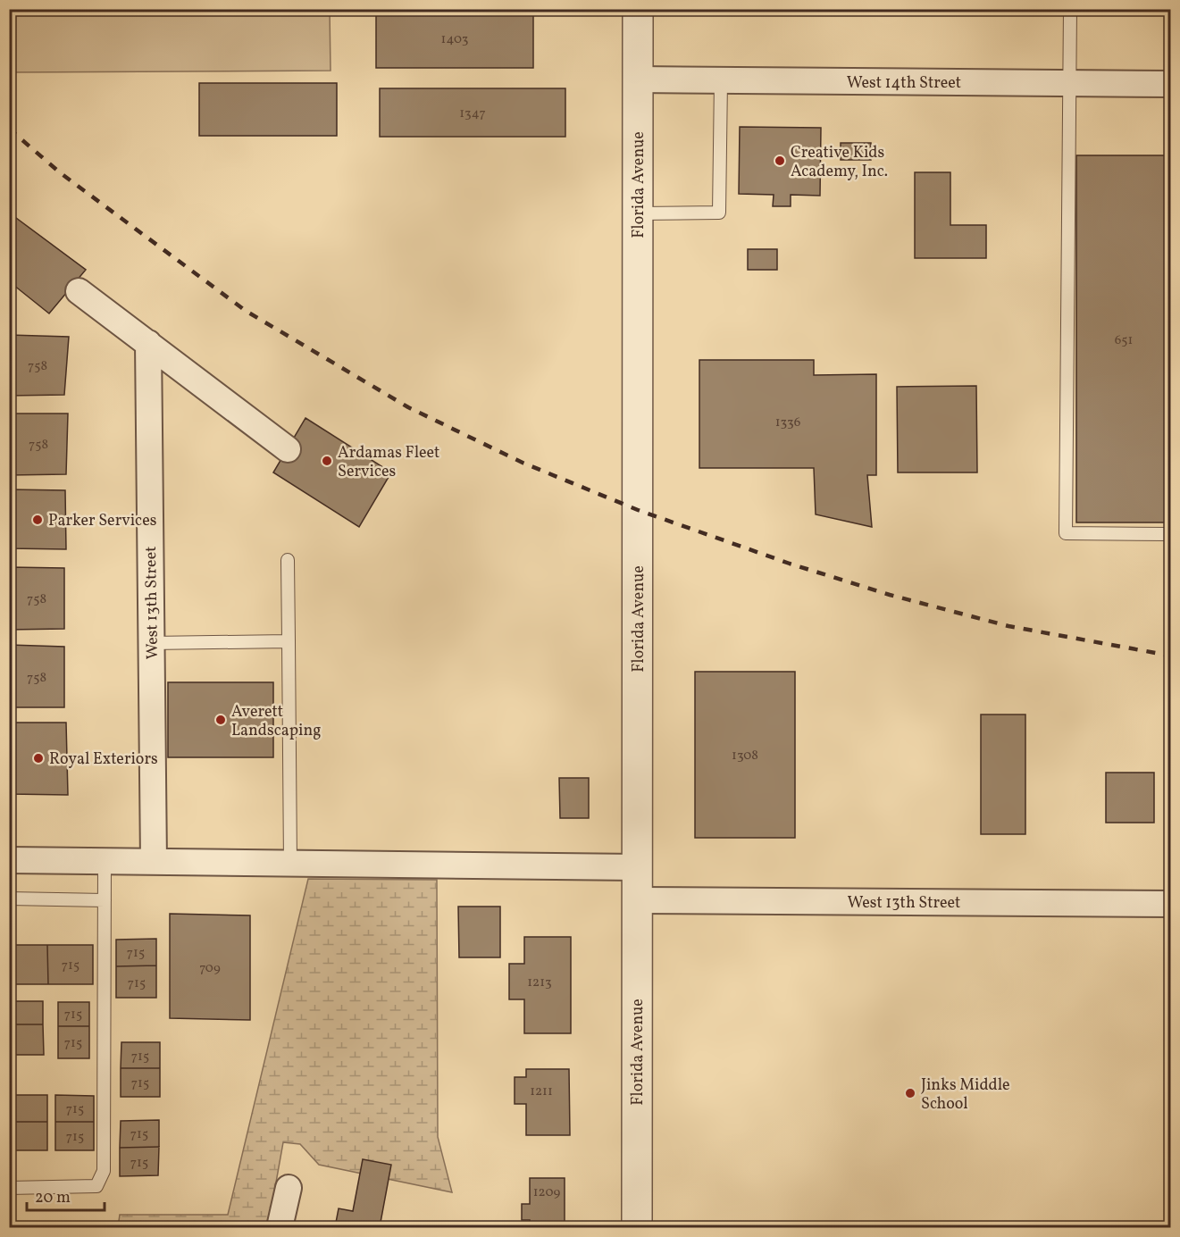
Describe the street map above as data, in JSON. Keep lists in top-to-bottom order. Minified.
{"streets":{"street":["West 14th Street","Florida Avenue","West 13th Street"]},"crossings":[["West 14th Street","Florida Avenue"],["Florida Avenue","West 13th Street"]],"places":["Creative Kids Academy, Inc.","Ardamas Fleet Services","Parker Services","Averett Landscaping","Royal Exteriors","Jinks Middle School"],"house_numbers":["1403","1347","651","758","1336","758","758","758","1308","715","715","709","1213","715","715","715","715","715","1211","715","715","715","715","1209"],"scale_bar":"20 m"}
